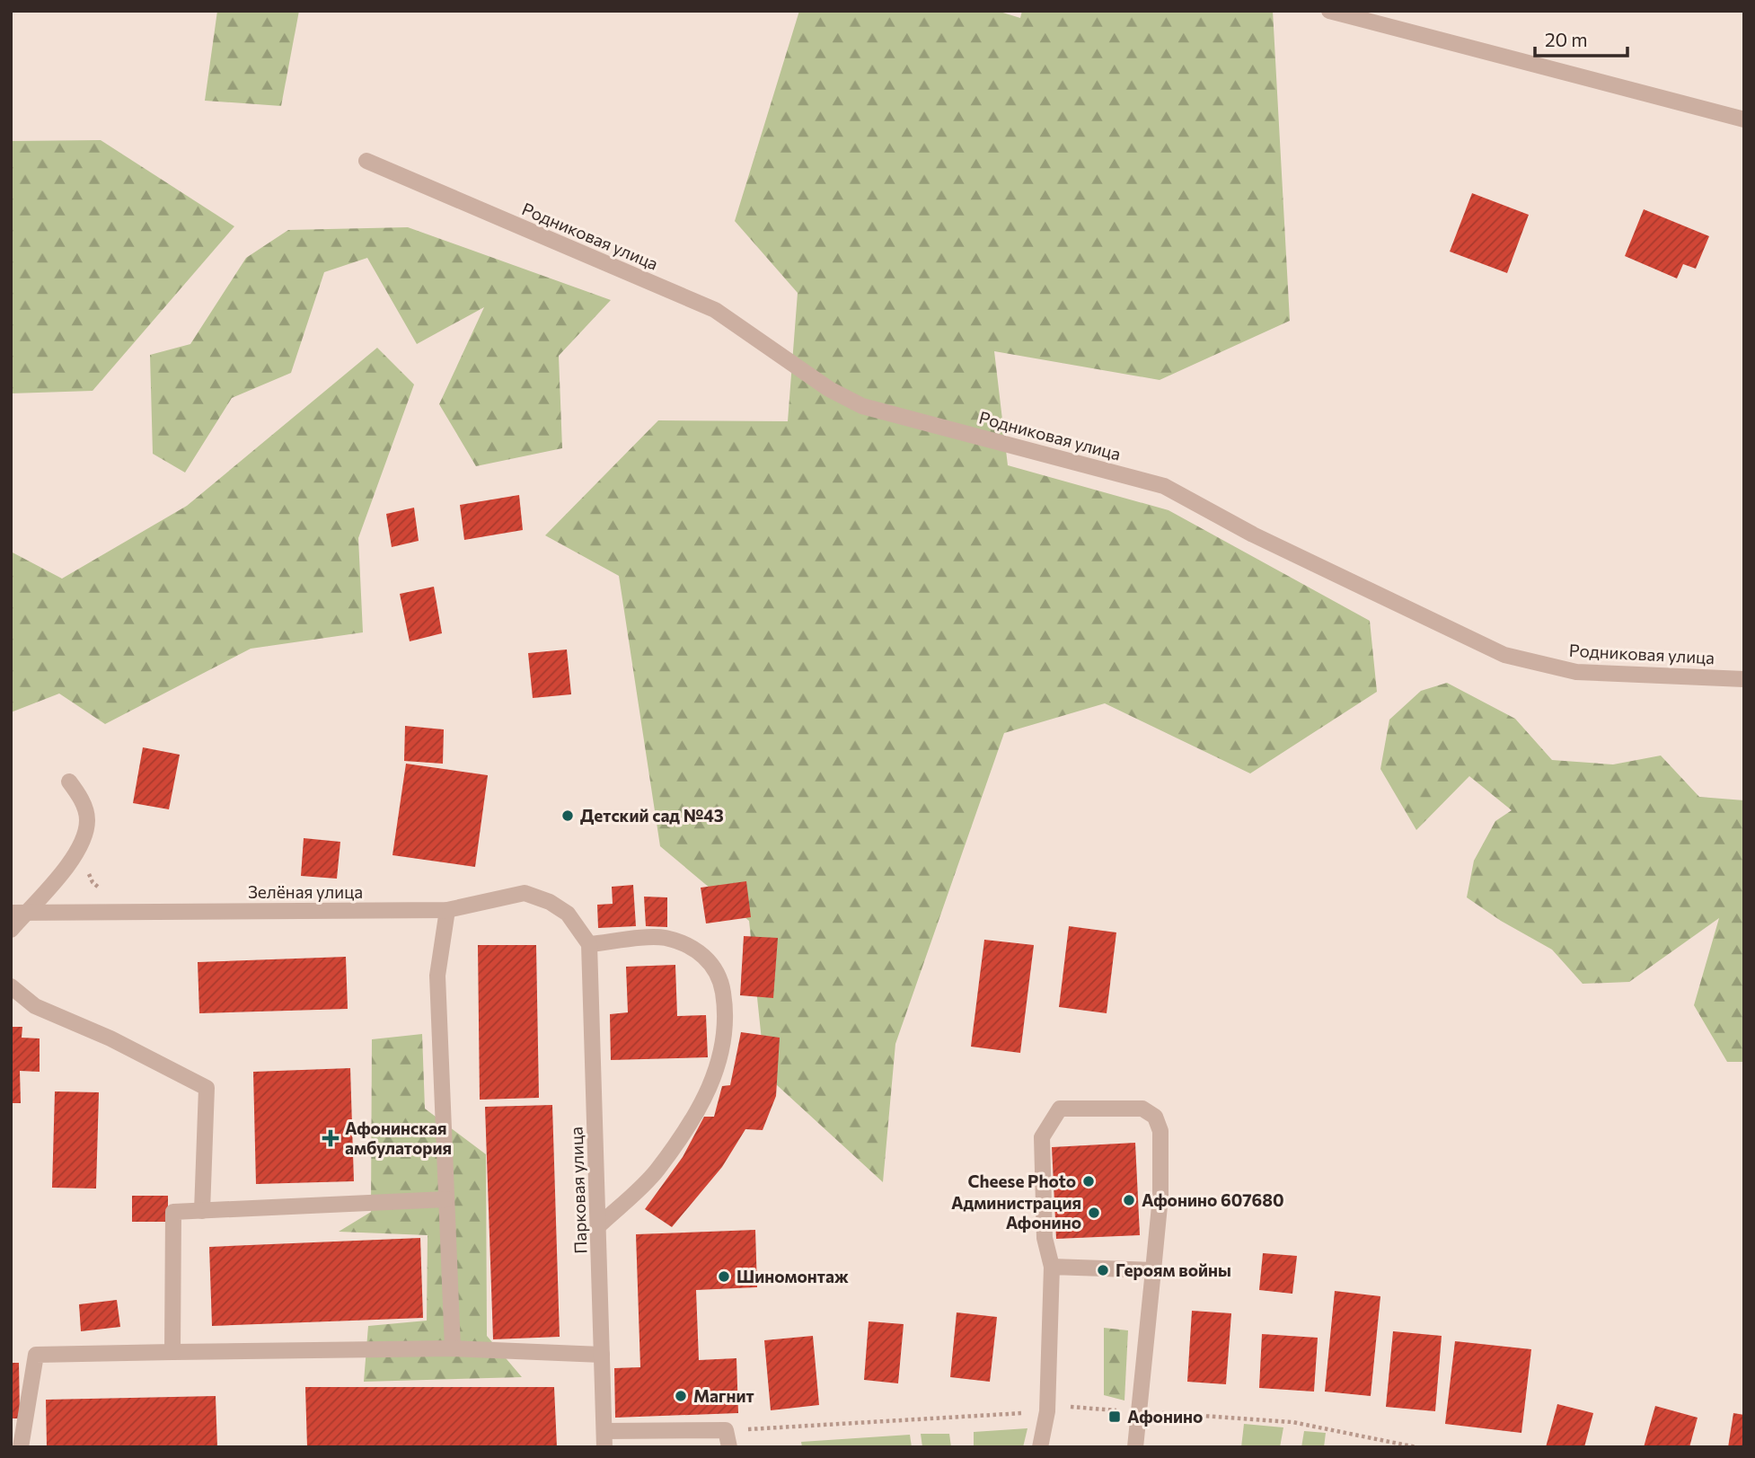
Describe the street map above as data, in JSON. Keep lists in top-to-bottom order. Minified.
{"streets":{"street":["Родниковая улица","Зелёная улица","Парковая улица"]},"crossings":[["Зелёная улица","Парковая улица"]],"places":{"other":["Детский сад №43","Cheese Photo","Афонино 607680","Администрация Афонино","Героям войны","Шиномонтаж","Магнит"],"health":["Афонинская амбулатория"],"transit":["Афонино"]},"scale_bar":"20 m"}
